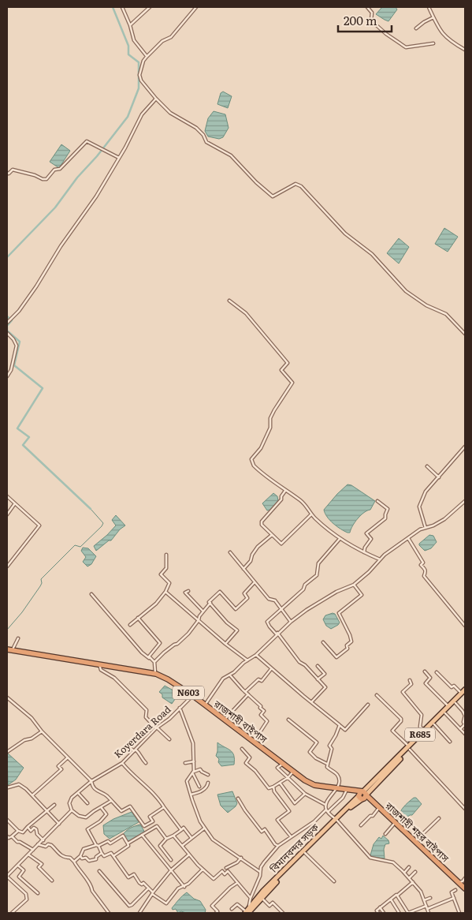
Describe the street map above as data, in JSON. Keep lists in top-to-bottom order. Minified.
{"streets":{"highway":["N603","রাজশাহী বাইপাস","রাজশাহী শহর বাইপাস"],"main road":["R685","বিমানবন্দর সড়ক"],"street":["Koyerdara Road"]},"crossings":[["N603","রাজশাহী বাইপাস"],["N603","R685"],["N603","রাজশাহী শহর বাইপাস"],["N603","বিমানবন্দর সড়ক"],["রাজশাহী বাইপাস","Koyerdara Road"],["R685","রাজশাহী শহর বাইপাস"],["R685","বিমানবন্দর সড়ক"],["রাজশাহী শহর বাইপাস","বিমানবন্দর সড়ক"]],"scale_bar":"200 m"}
